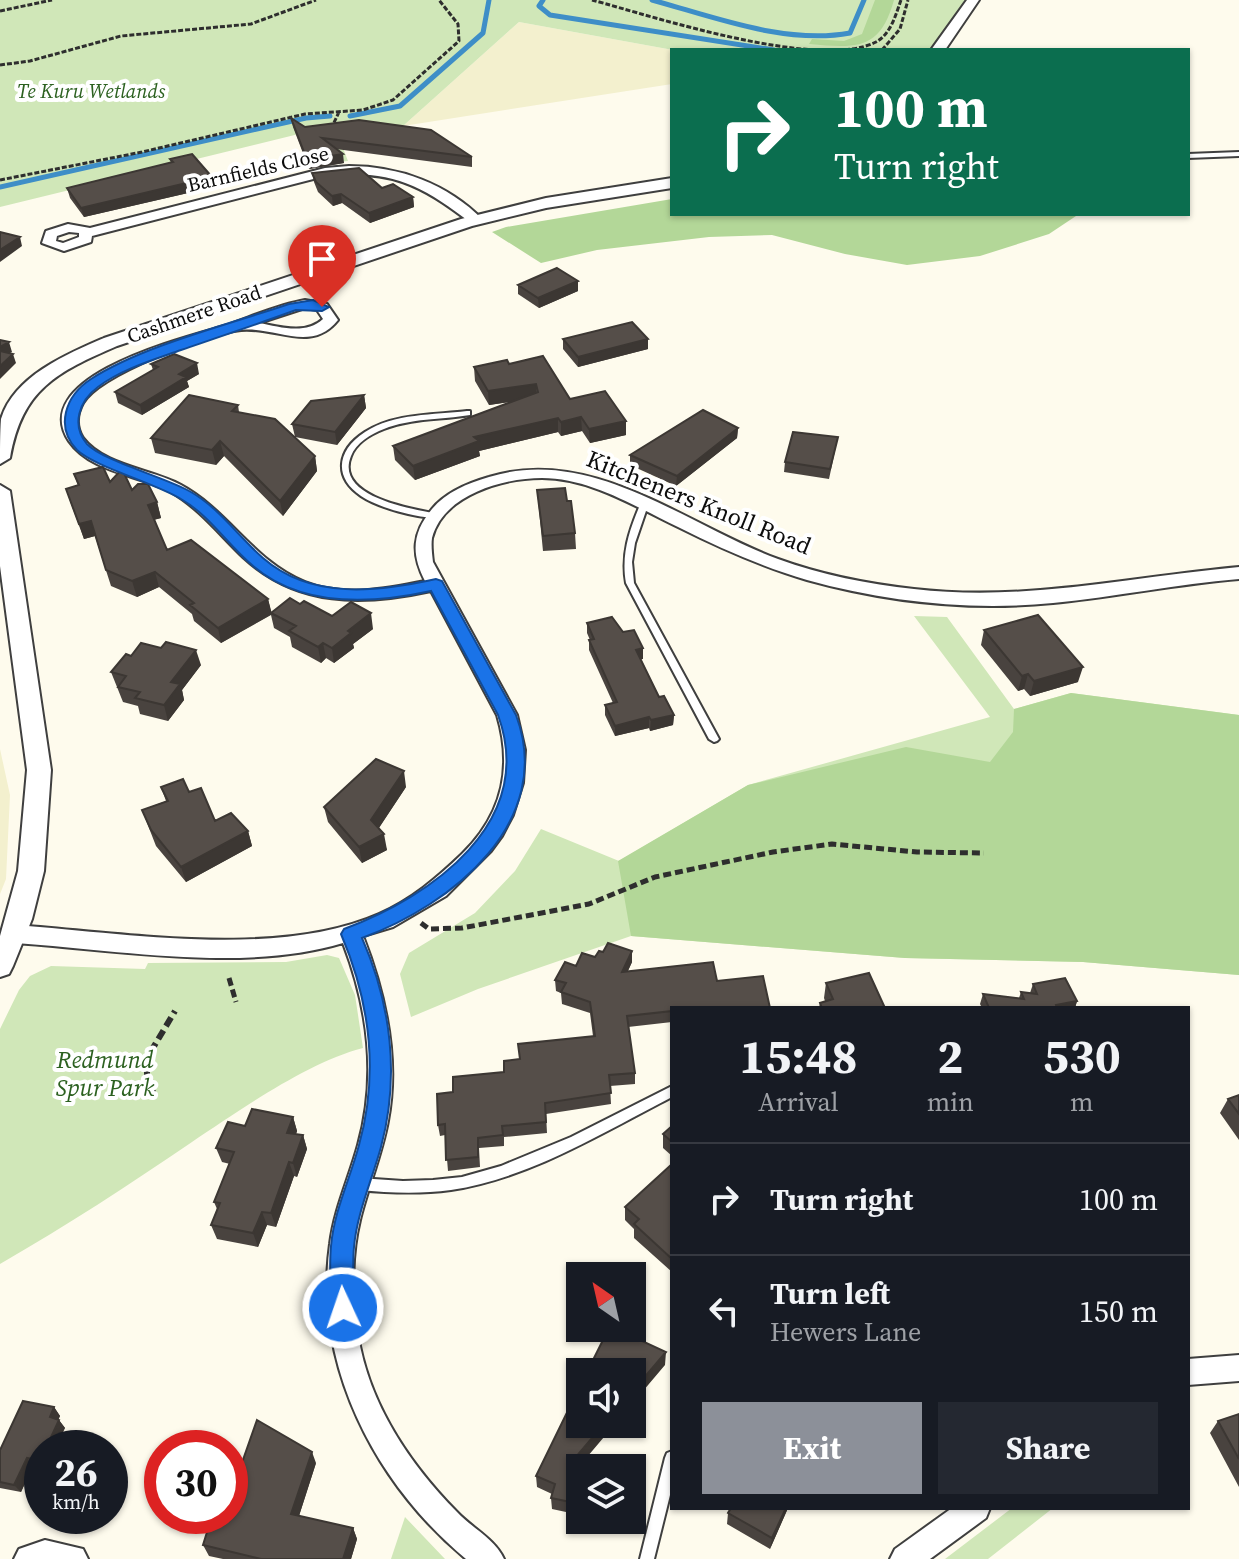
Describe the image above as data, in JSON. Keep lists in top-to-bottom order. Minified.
{"streets":{"street":["Barnfields Close","Cashmere Road","Kitcheners Knoll Road"]},"crossings":[["Barnfields Close","Cashmere Road"]],"parks":["Te Kuru Wetlands","Redmund Spur Park"],"north":"top left","page":{"turn":["100 m","Turn right"],"eta":["15:48","Arrival","2","min","530","m"],"list":[{"name":"Turn right","value":"100 m"},{"name":"Turn left","note":"Hewers Lane","value":"150 m"}],"buttons":["Exit","Share"],"speed":"26 km/h","limit":"30"}}
